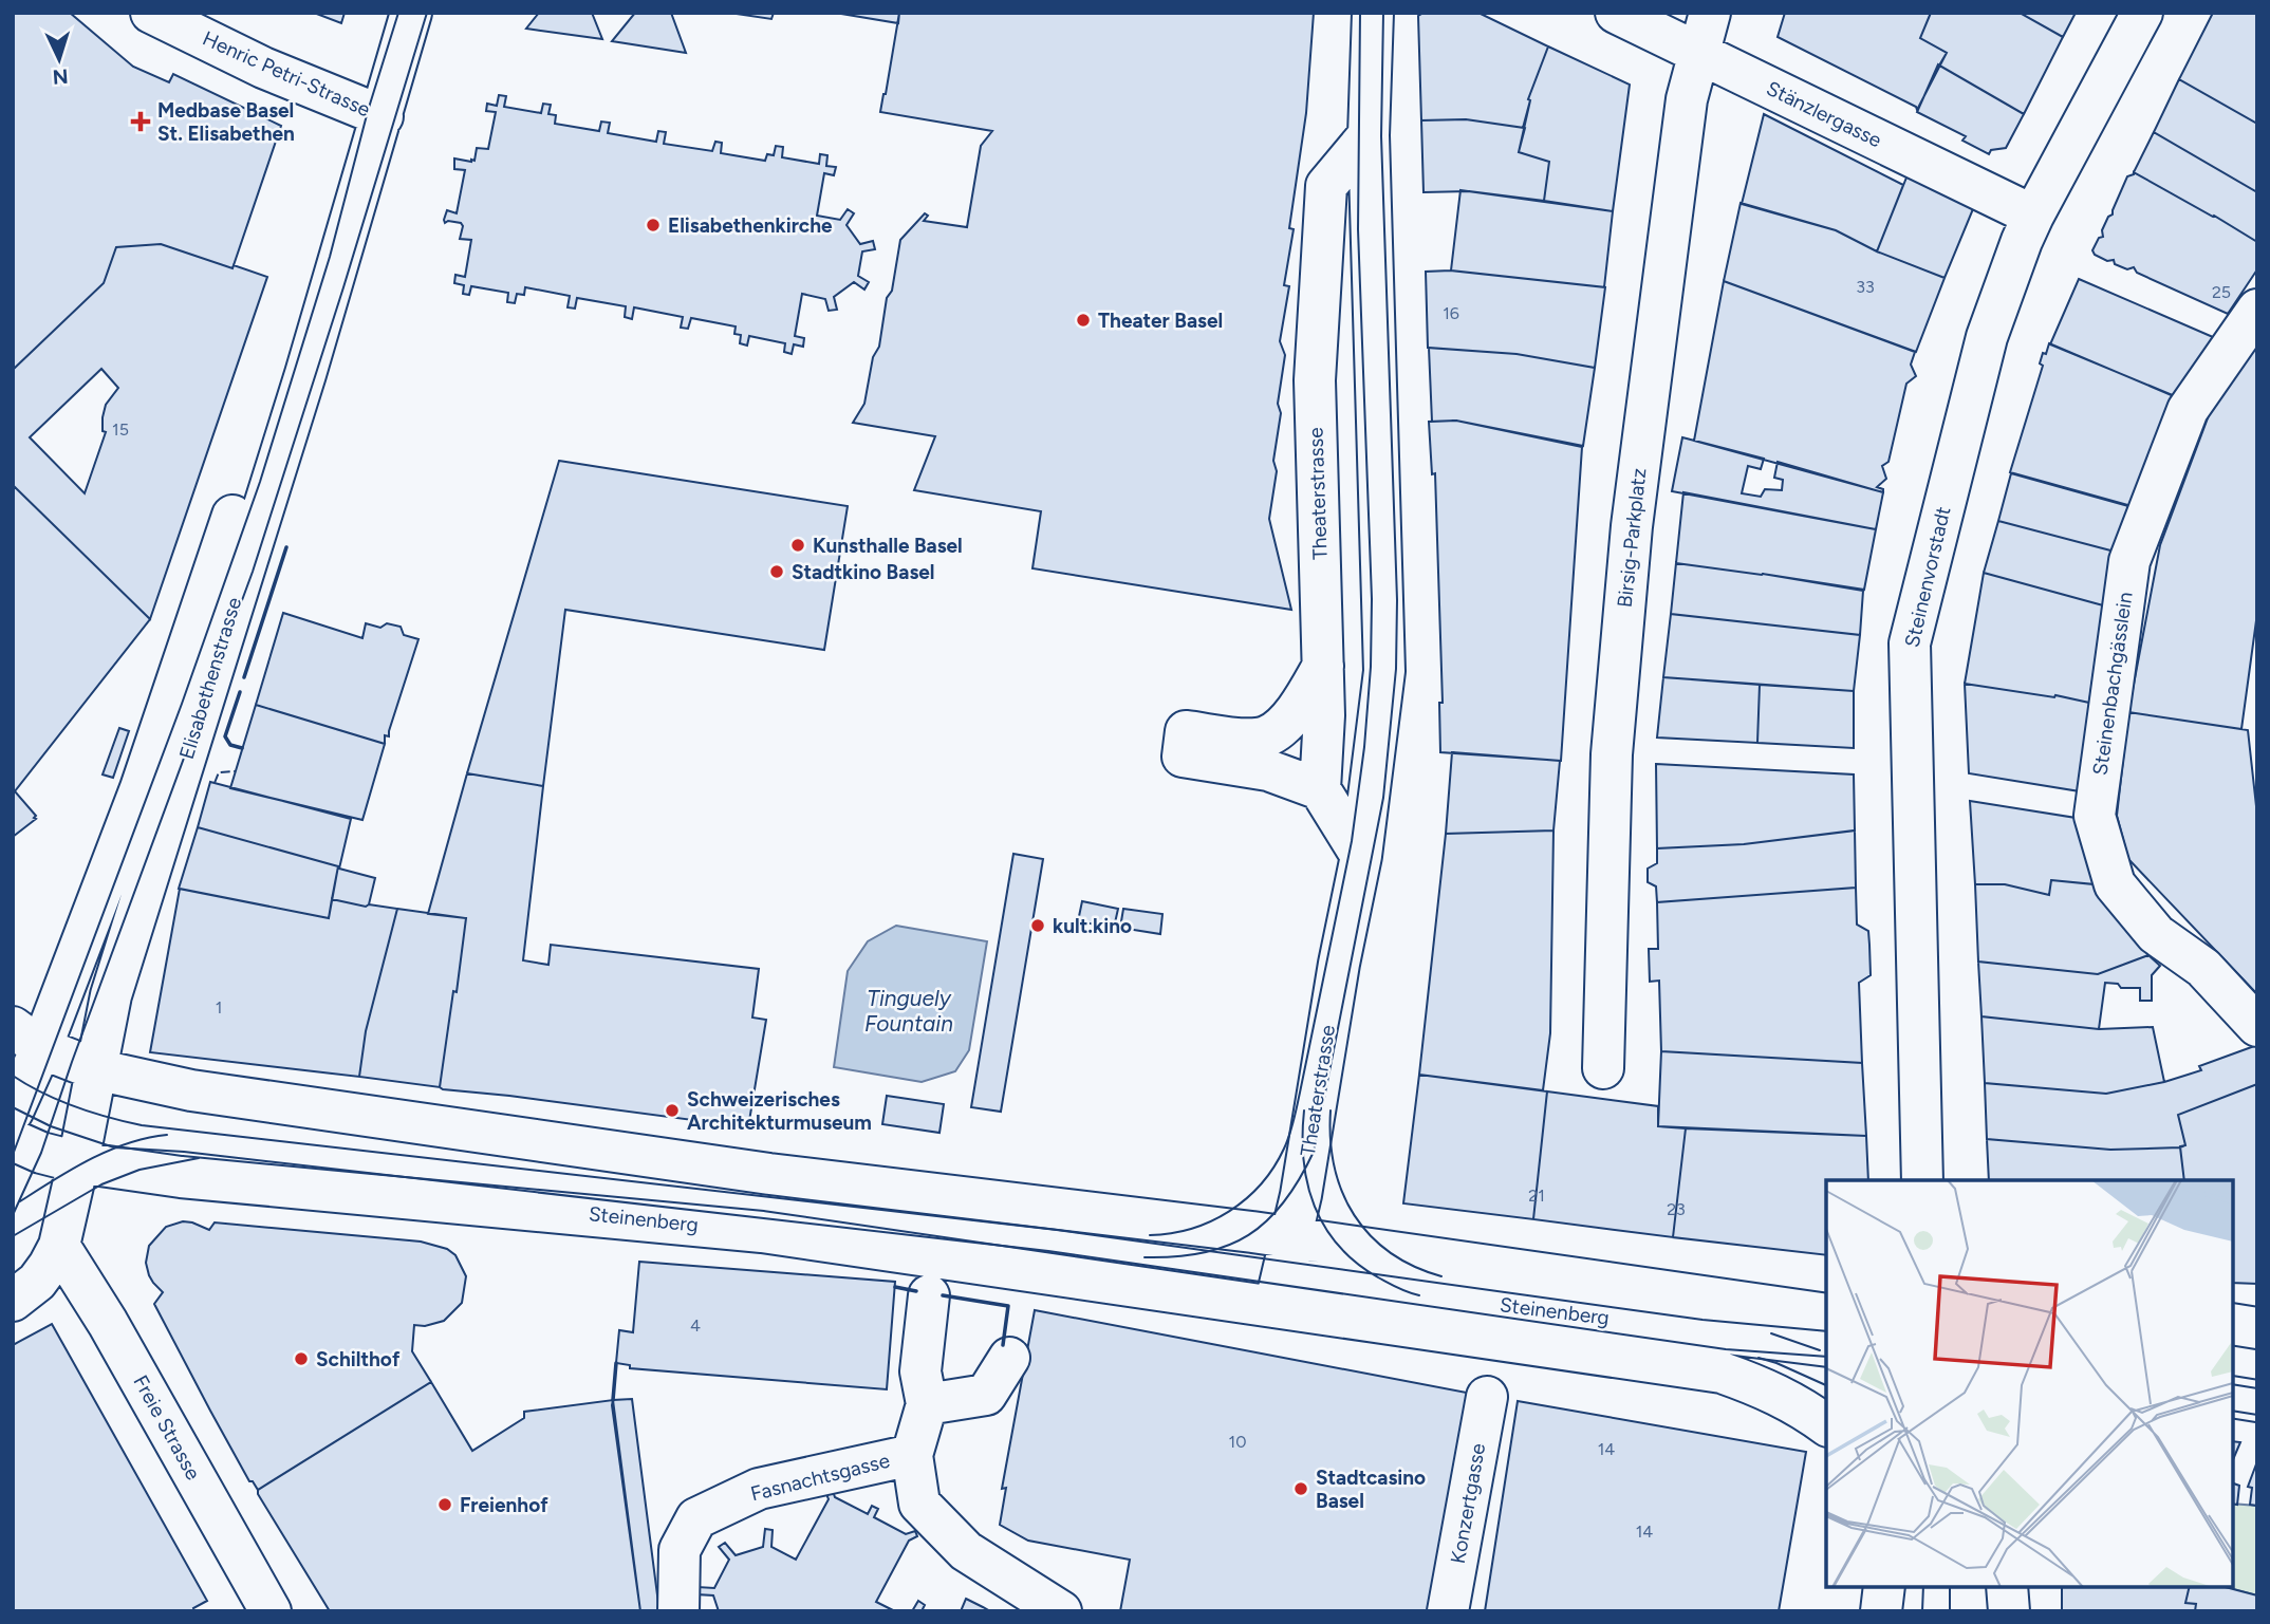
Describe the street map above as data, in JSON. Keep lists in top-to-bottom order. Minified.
{"streets":{"street":["Henric Petri-Strasse","Stänzlergasse","Theaterstrasse","Birsig-Parkplatz","Steinenvorstadt","Elisabethenstrasse","Steinenbachgässlein","Steinenberg","Freie Strasse","Fasnachtsgasse","Konzertgasse"]},"crossings":[["Henric Petri-Strasse","Elisabethenstrasse"],["Stänzlergasse","Birsig-Parkplatz"],["Stänzlergasse","Steinenvorstadt"],["Theaterstrasse","Steinenberg"],["Elisabethenstrasse","Steinenberg"],["Elisabethenstrasse","Freie Strasse"]],"water":["Tinguely Fountain"],"places":{"health":["Medbase Basel St. Elisabethen"],"other":["Elisabethenkirche","Theater Basel","Kunsthalle Basel","Stadtkino Basel","kult.kino","Schweizerisches Architekturmuseum","Schilthof","Stadtcasino Basel","Freienhof"]},"house_numbers":["33","25","16","15","1","21","23","4","10","14","14"],"north":"bottom"}
